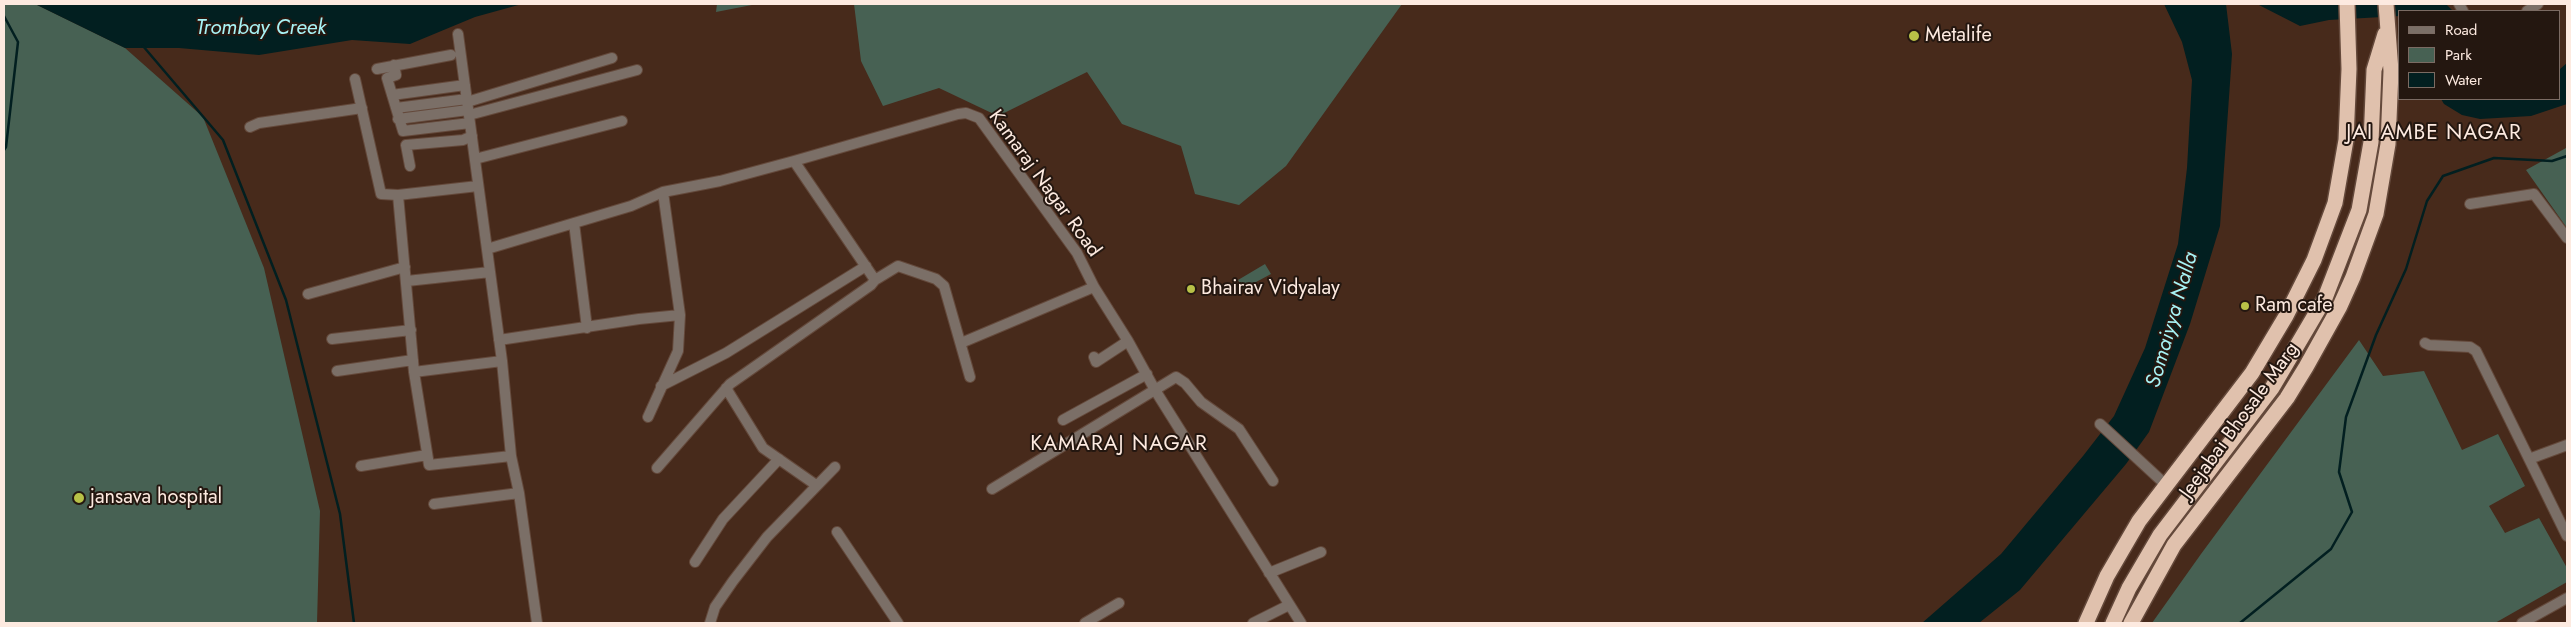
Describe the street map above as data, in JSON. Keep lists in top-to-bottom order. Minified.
{"streets":{"highway":["Jeejabai Bhosale Marg"],"street":["Kamaraj Nagar Road"]},"districts":["JAI AMBE NAGAR","KAMARAJ NAGAR"],"water":["Trombay Creek","Somaiyya Nalla"],"places":["Metalife","Bhairav Vidyalay","Ram cafe","jansava hospital"],"legend":["Road","Park","Water"]}
